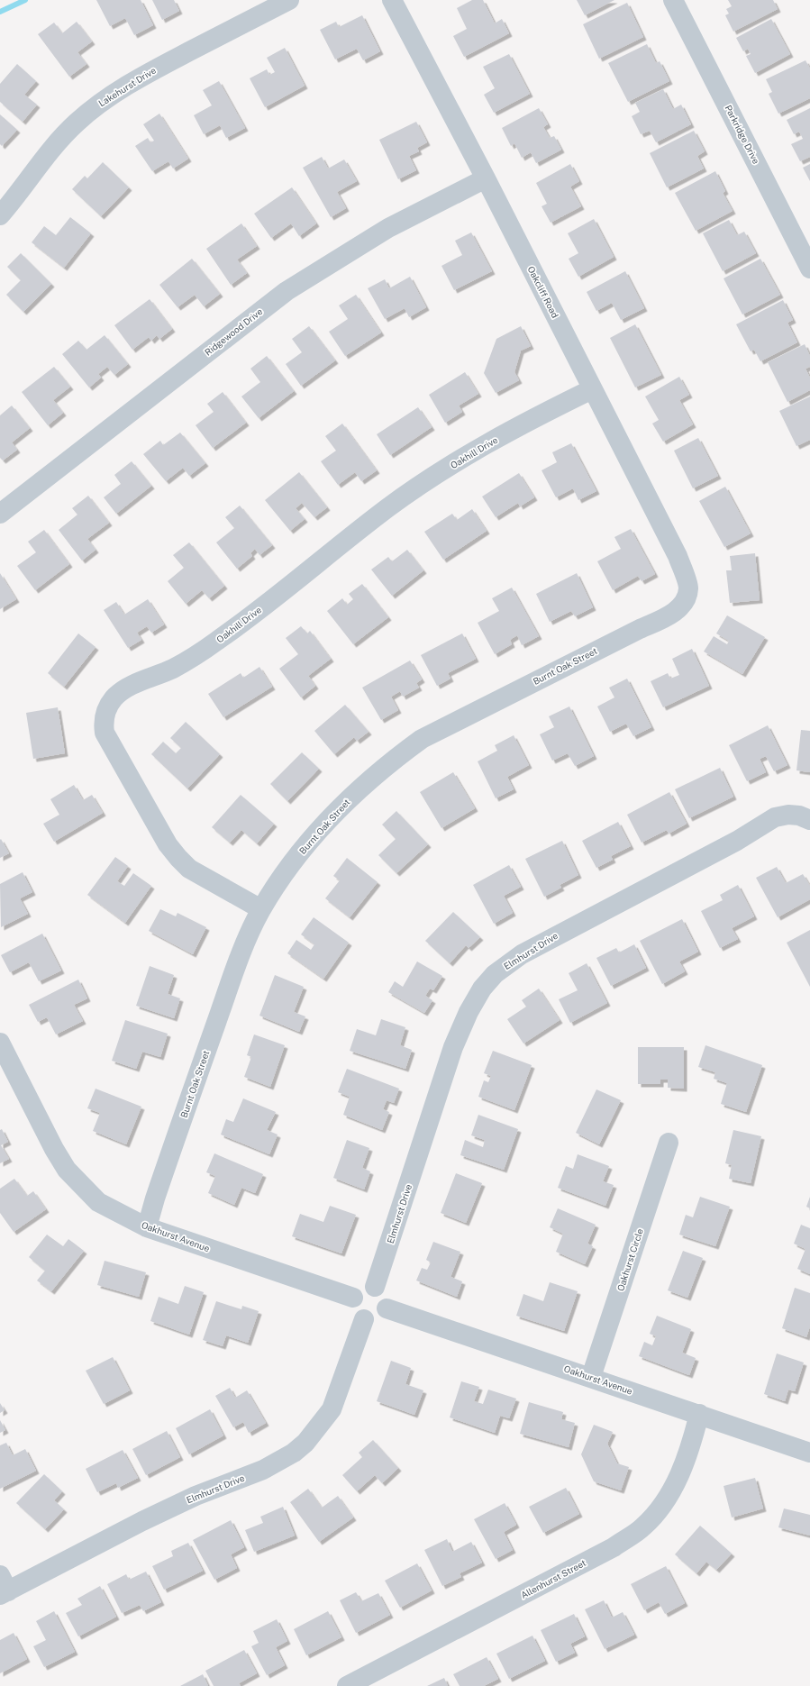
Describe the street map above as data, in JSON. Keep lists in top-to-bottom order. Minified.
{"streets":{"street":["Lakehurst Drive","Parkridge Drive","Oakcliff Road","Ridgewood Drive","Oakhill Drive","Burnt Oak Street","Elmhurst Drive","Oakhurst Avenue","Oakhurst Circle","Allenhurst Street"]},"crossings":[["Oakcliff Road","Ridgewood Drive"],["Oakcliff Road","Oakhill Drive"],["Oakcliff Road","Burnt Oak Street"],["Oakhill Drive","Burnt Oak Street"],["Burnt Oak Street","Oakhurst Avenue"],["Elmhurst Drive","Oakhurst Avenue"],["Oakhurst Avenue","Oakhurst Circle"],["Oakhurst Avenue","Allenhurst Street"]]}
